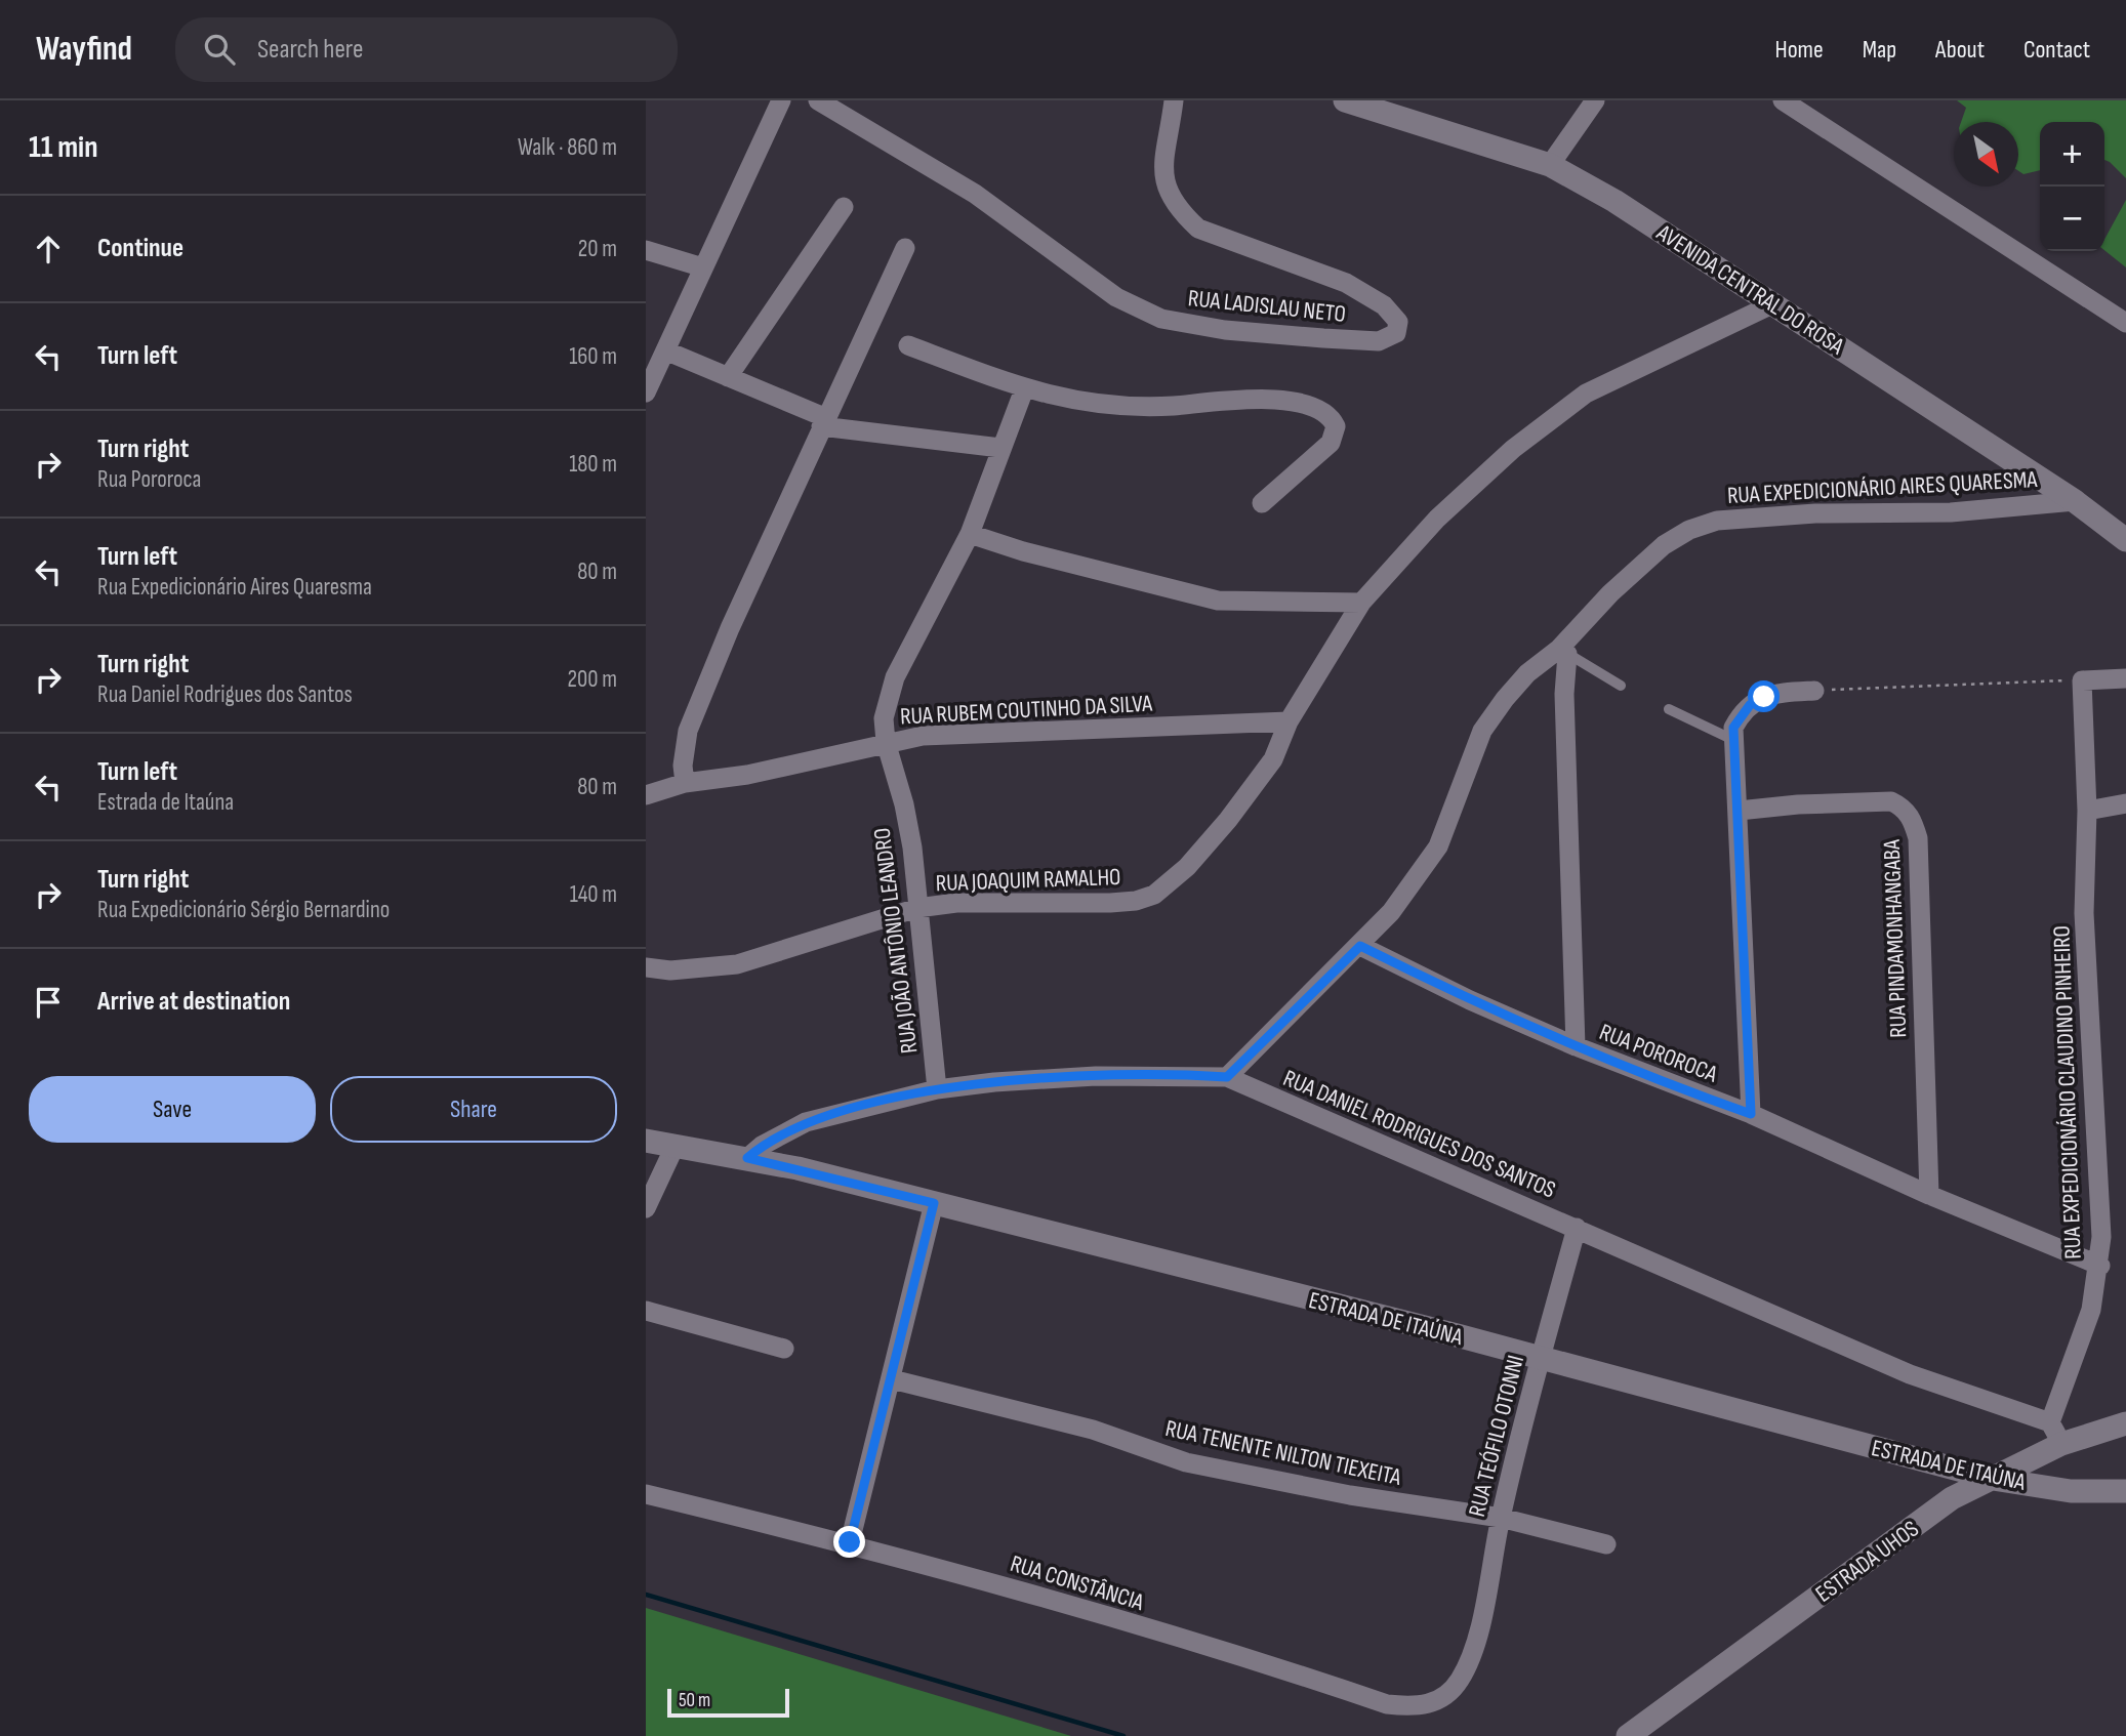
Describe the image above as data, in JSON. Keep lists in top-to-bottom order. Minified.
{"streets":{"street":["AVENIDA CENTRAL DO ROSA","RUA LADISLAU NETO","RUA EXPEDICIONÁRIO AIRES QUARESMA","RUA RUBEM COUTINHO DA SILVA","RUA JOAQUIM RAMALHO","RUA PINDAMONHANGABA","RUA JOÃO ANTÔNIO LEANDRO","RUA POROROCA","RUA EXPEDICIONÁRIO CLAUDINO PINHEIRO","RUA DANIEL RODRIGUES DOS SANTOS","ESTRADA DE ITAÚNA","RUA TEÓFILO OTONNI","RUA TENENTE NILTON TIEXEITA","ESTRADA UHOS","RUA CONSTÂNCIA"]},"crossings":[["AVENIDA CENTRAL DO ROSA","RUA EXPEDICIONÁRIO AIRES QUARESMA"],["AVENIDA CENTRAL DO ROSA","RUA JOAQUIM RAMALHO"],["RUA EXPEDICIONÁRIO AIRES QUARESMA","RUA POROROCA"],["RUA EXPEDICIONÁRIO AIRES QUARESMA","RUA DANIEL RODRIGUES DOS SANTOS"],["RUA RUBEM COUTINHO DA SILVA","RUA JOAQUIM RAMALHO"],["RUA RUBEM COUTINHO DA SILVA","RUA JOÃO ANTÔNIO LEANDRO"],["RUA JOAQUIM RAMALHO","RUA JOÃO ANTÔNIO LEANDRO"],["RUA PINDAMONHANGABA","RUA POROROCA"],["RUA JOÃO ANTÔNIO LEANDRO","RUA DANIEL RODRIGUES DOS SANTOS"],["RUA POROROCA","RUA EXPEDICIONÁRIO CLAUDINO PINHEIRO"],["RUA EXPEDICIONÁRIO CLAUDINO PINHEIRO","RUA DANIEL RODRIGUES DOS SANTOS"],["RUA DANIEL RODRIGUES DOS SANTOS","ESTRADA DE ITAÚNA"],["RUA DANIEL RODRIGUES DOS SANTOS","RUA TEÓFILO OTONNI"],["ESTRADA DE ITAÚNA","RUA TEÓFILO OTONNI"],["ESTRADA DE ITAÚNA","ESTRADA UHOS"],["RUA TEÓFILO OTONNI","RUA TENENTE NILTON TIEXEITA"],["RUA TEÓFILO OTONNI","RUA CONSTÂNCIA"]],"scale_bar":"50 m","north":"bottom right","page":{"header":"Wayfind","search":"Search here","nav":["Home","Map","About","Contact"],"heading":["11 min","Walk · 860 m"],"map_buttons":["+","−"],"list":[["Continue","20 m"],["Turn left","160 m"],["Turn right","Rua Pororoca","180 m"],["Turn left","Rua Expedicionário Aires Quaresma","80 m"],["Turn right","Rua Daniel Rodrigues dos Santos","200 m"],["Turn left","Estrada de Itaúna","80 m"],["Turn right","Rua Expedicionário Sérgio Bernardino","140 m"],"Arrive at destination"],"buttons":["Save","Share"],"scale":"50 m"}}
